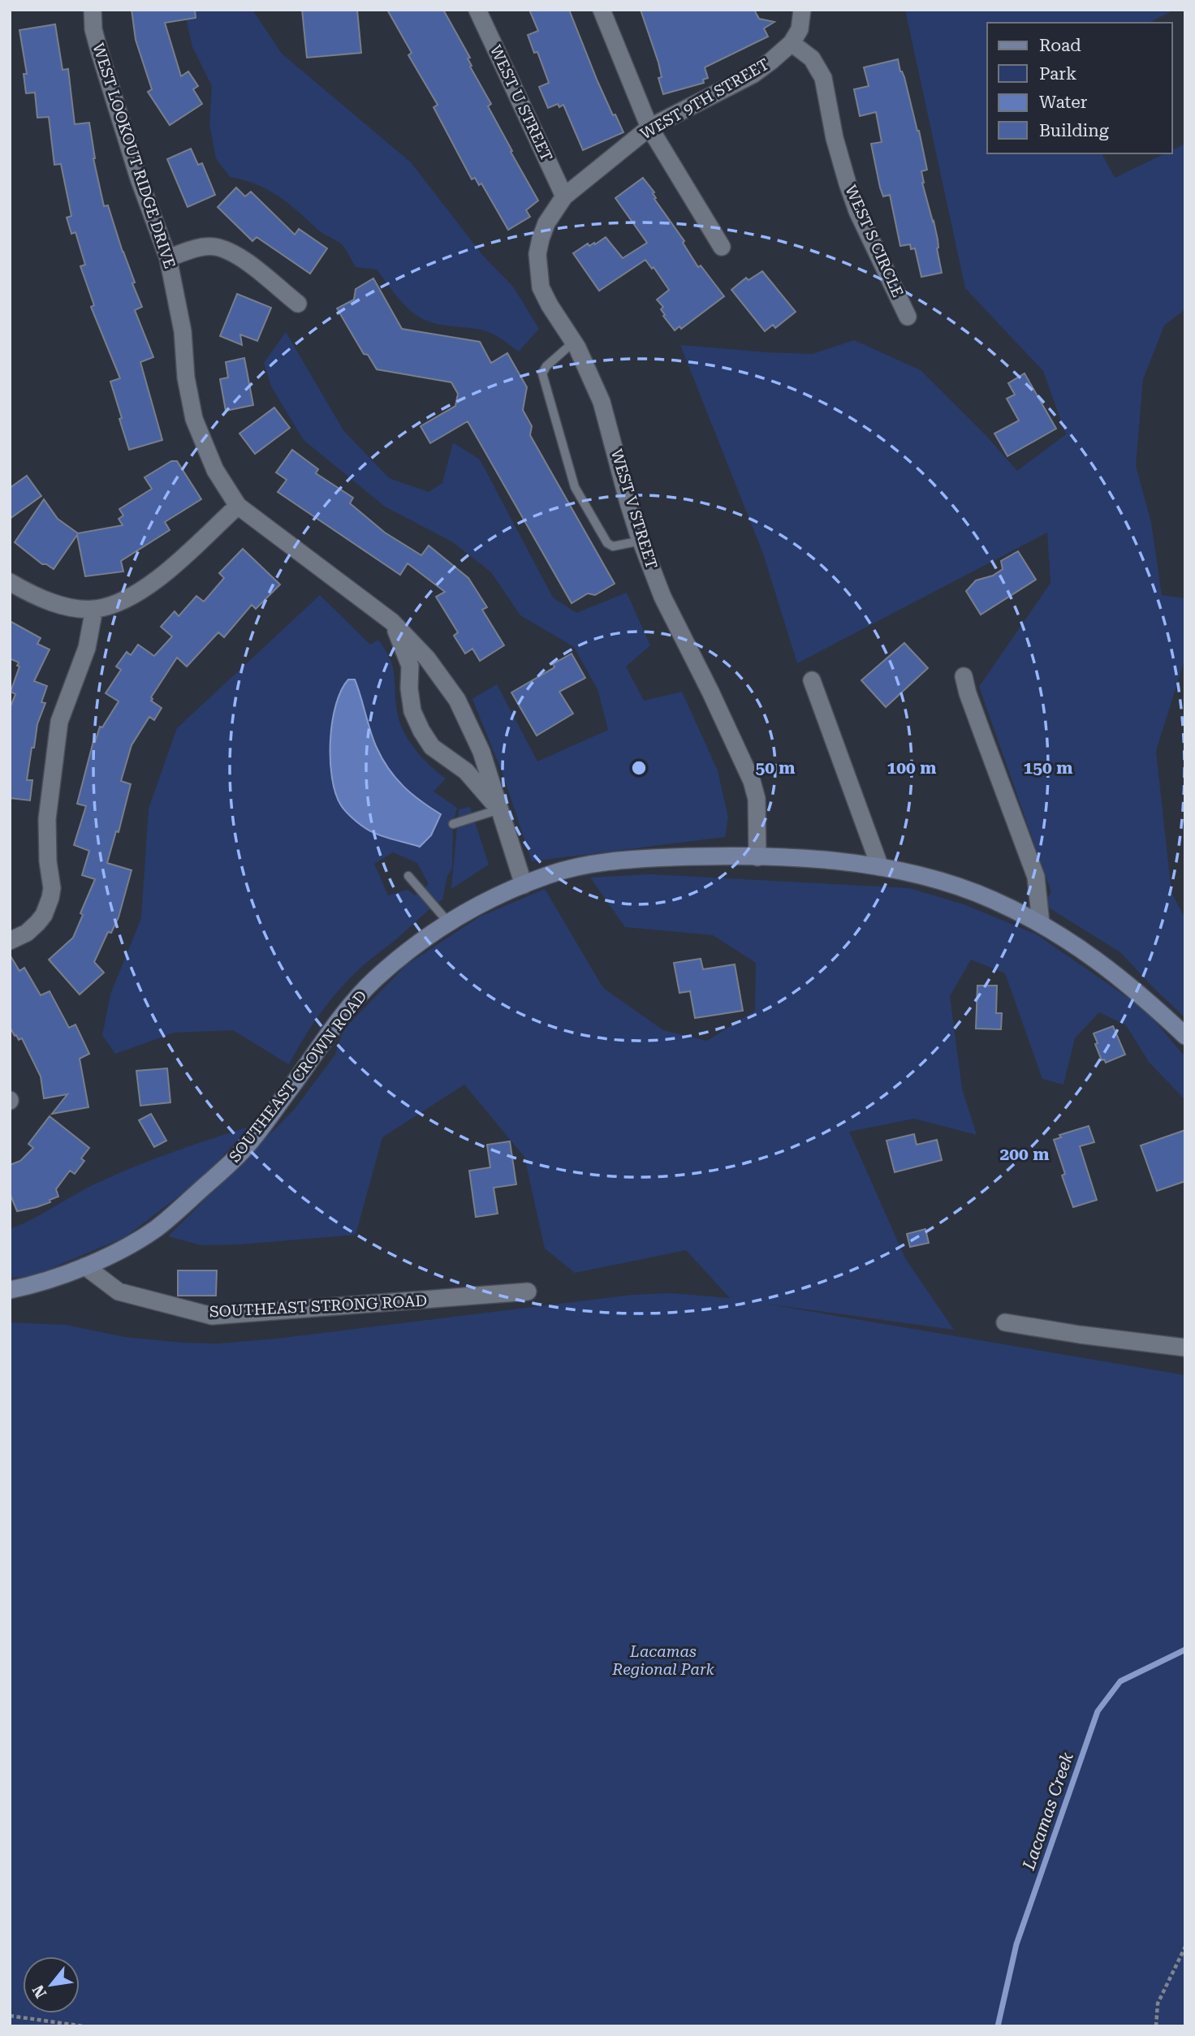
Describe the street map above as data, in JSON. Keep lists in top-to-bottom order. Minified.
{"streets":{"street":["WEST 9TH STREET","WEST U STREET","WEST LOOKOUT RIDGE DRIVE","WEST S CIRCLE","WEST V STREET","SOUTHEAST CROWN ROAD","SOUTHEAST STRONG ROAD"]},"crossings":[["WEST 9TH STREET","WEST U STREET"],["WEST 9TH STREET","WEST S CIRCLE"],["WEST 9TH STREET","WEST V STREET"],["WEST U STREET","WEST V STREET"],["WEST LOOKOUT RIDGE DRIVE","SOUTHEAST CROWN ROAD"],["WEST V STREET","SOUTHEAST CROWN ROAD"],["SOUTHEAST CROWN ROAD","SOUTHEAST STRONG ROAD"]],"water":["Lacamas Creek"],"parks":["Lacamas Regional Park"],"legend":["Road","Park","Water","Building"],"north":"bottom left","rings":["50 m","100 m","150 m","200 m"]}
